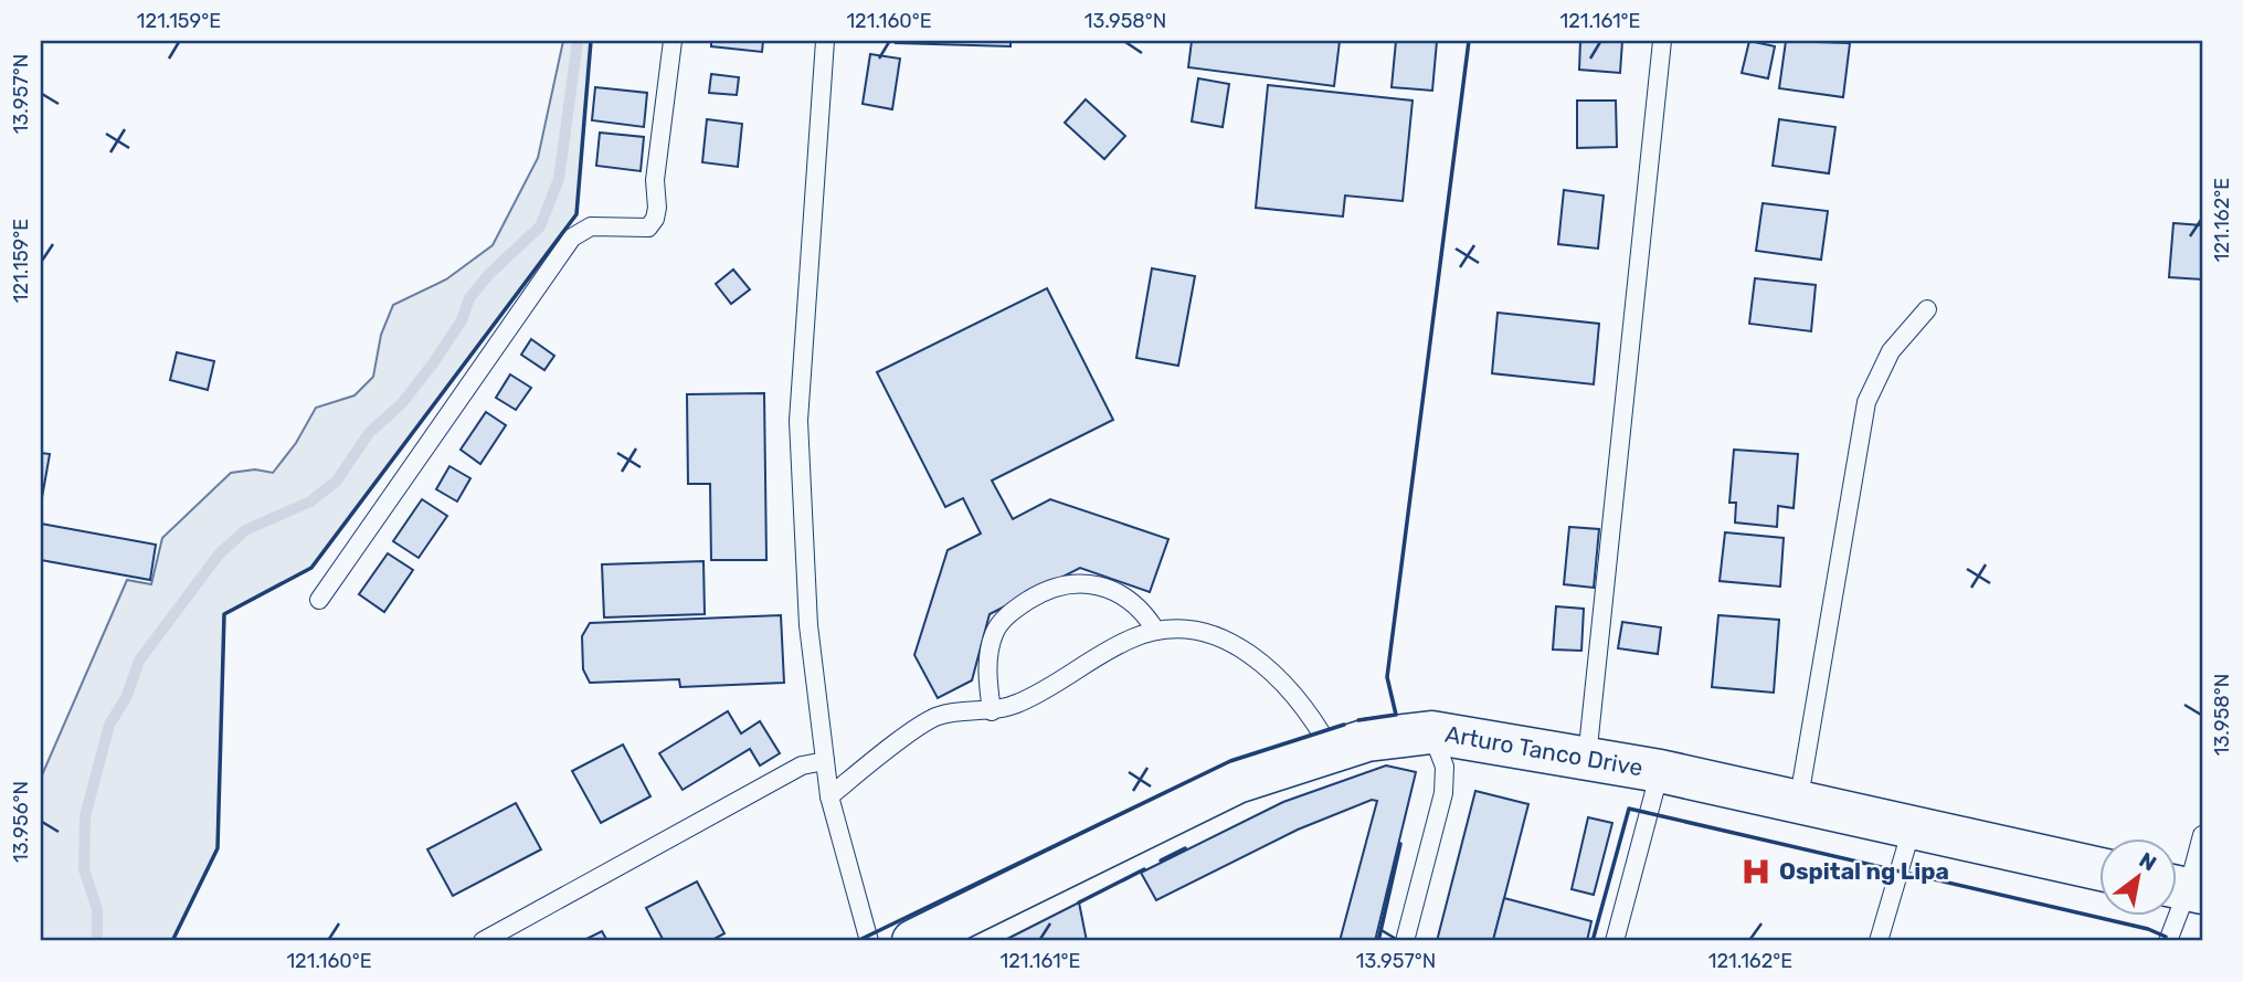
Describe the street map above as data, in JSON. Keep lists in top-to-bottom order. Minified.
{"streets":{"street":["Arturo Tanco Drive"]},"places":{"hospital":["Ospital ng Lipa"]},"north":"top right","coordinates":["121.159°E","121.160°E","13.958°N","121.161°E","13.957°N","121.162°E","13.956°N"]}
